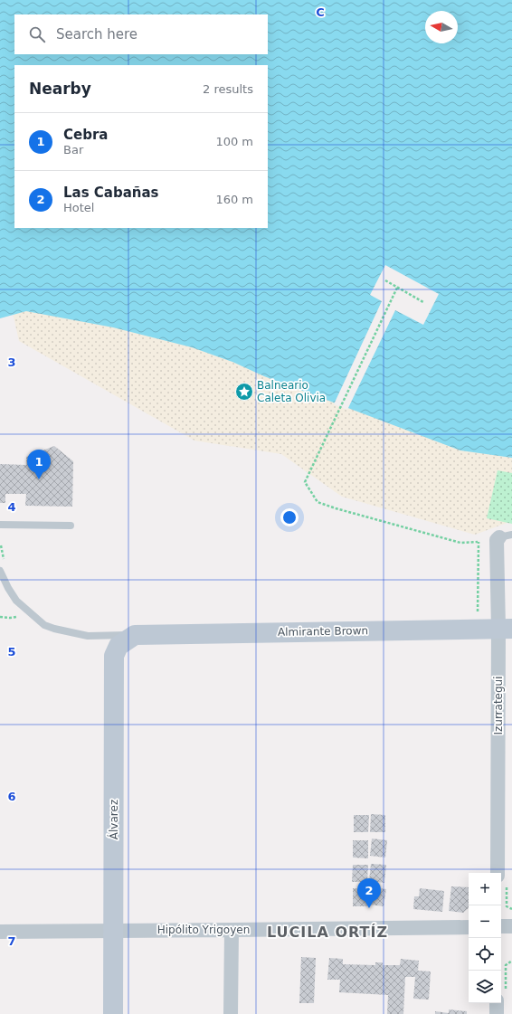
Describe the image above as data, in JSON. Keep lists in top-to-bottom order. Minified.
{"streets":{"street":["Almirante Brown","Izurrategui","Álvarez","Hipólito Yrigoyen"]},"crossings":[["Almirante Brown","Izurrategui"],["Almirante Brown","Álvarez"],["Álvarez","Hipólito Yrigoyen"]],"districts":["LUCILA ORTÍZ"],"places":{"place":["Balneario Caleta Olivia"]},"north":"left","page":{"search":"Search here","heading":["Nearby","2 results"],"list":[{"mark":"1","name":"Cebra","note":"Bar","value":"100 m"},{"mark":"2","name":"Las Cabañas","note":"Hotel","value":"160 m"}],"pins":["1","2"],"map_buttons":["+","−"]},"grid":{"columns":["C"],"rows":["3","4","5","6","7"]}}
